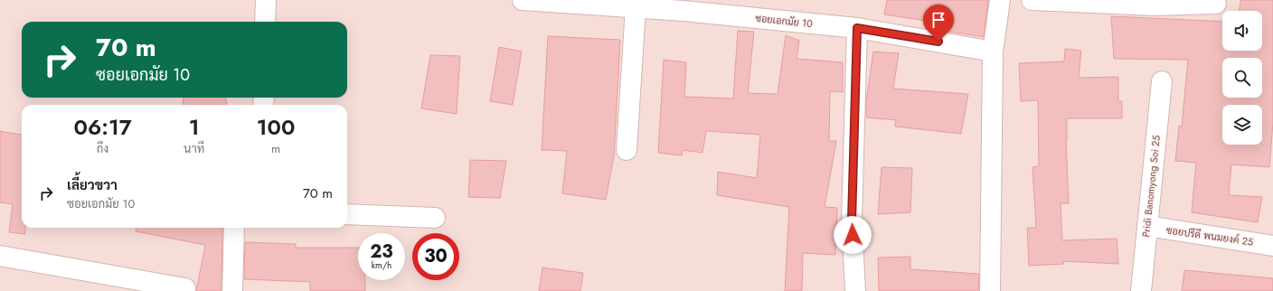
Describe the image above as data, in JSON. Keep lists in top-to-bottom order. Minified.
{"streets":{"street":["ซอยเอกมัย 10","Pridi Banomyong Soi 25","ซอยปรีดี พนมยงค์ 25"]},"crossings":[["Pridi Banomyong Soi 25","ซอยปรีดี พนมยงค์ 25"]],"page":{"turn":["70 m","ซอยเอกมัย 10"],"eta":["06:17","ถึง","1","นาที","100","m"],"list":[{"name":"เลี้ยวขวา","note":"ซอยเอกมัย 10","value":"70 m"}],"speed":"23 km/h","limit":"30"}}
